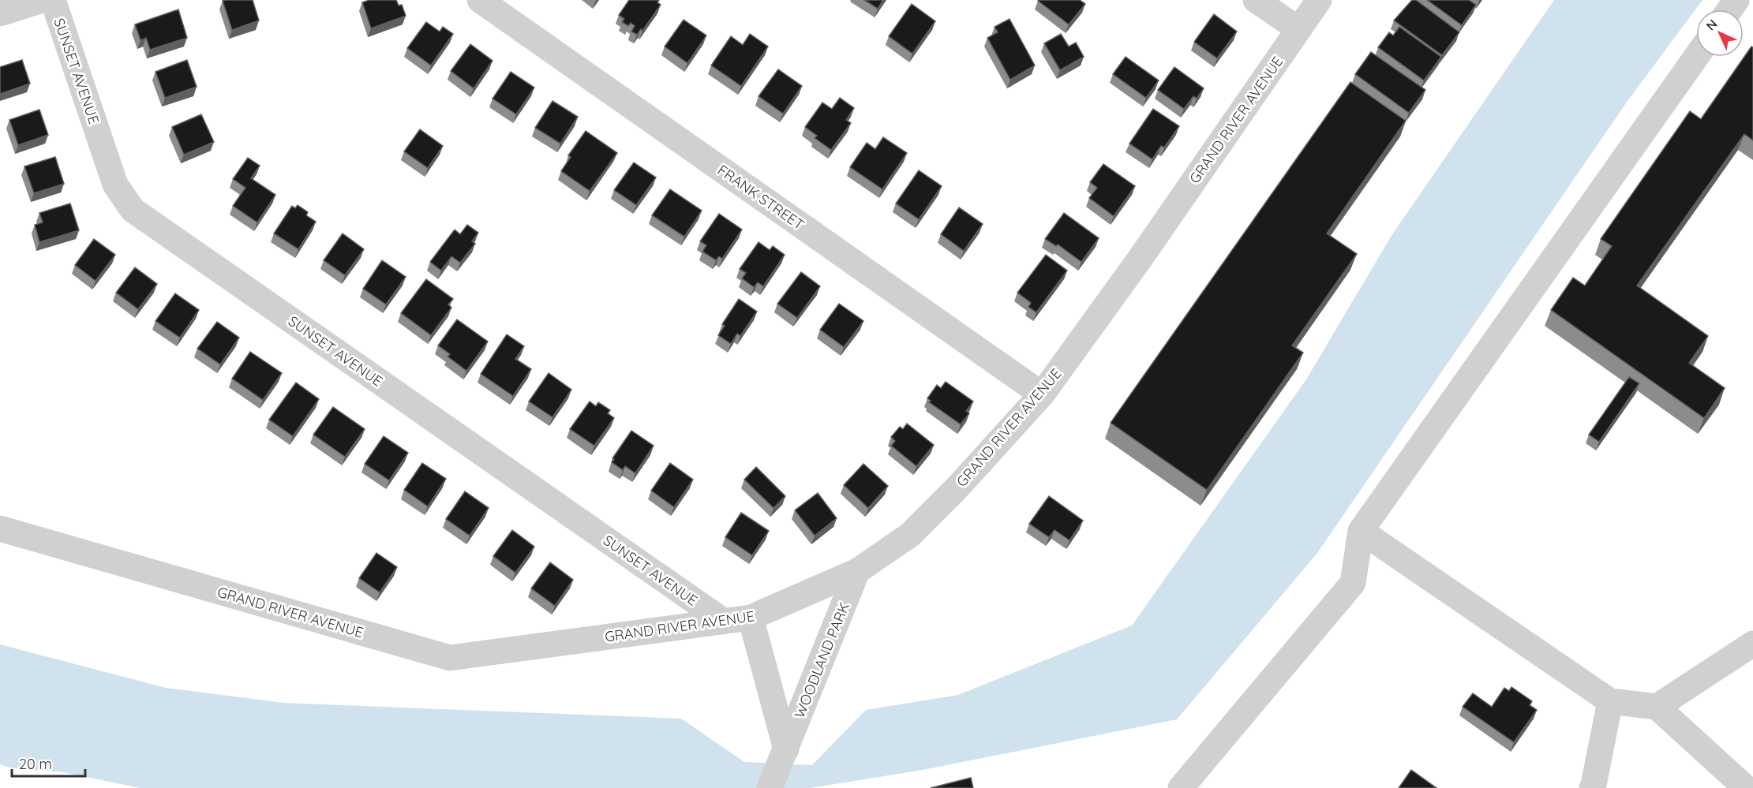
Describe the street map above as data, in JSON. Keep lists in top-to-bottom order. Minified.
{"streets":{"street":["SUNSET AVENUE","GRAND RIVER AVENUE","FRANK STREET","WOODLAND PARK"]},"crossings":[["SUNSET AVENUE","GRAND RIVER AVENUE"],["GRAND RIVER AVENUE","FRANK STREET"],["GRAND RIVER AVENUE","WOODLAND PARK"]],"scale_bar":"20 m","north":"top left"}
